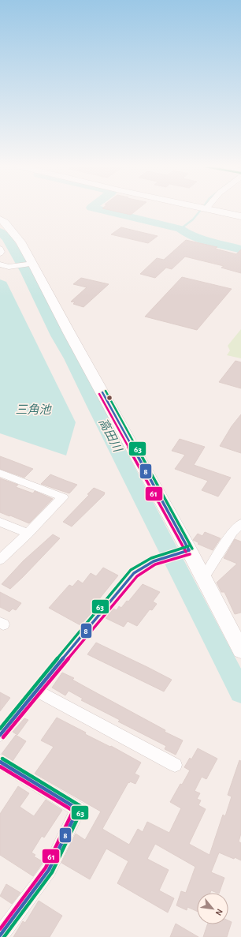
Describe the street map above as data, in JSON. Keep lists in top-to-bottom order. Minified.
{"water":["三角池","高田川"],"lines":["transit line 63","transit line 8","transit line 61"],"north":"bottom right"}
